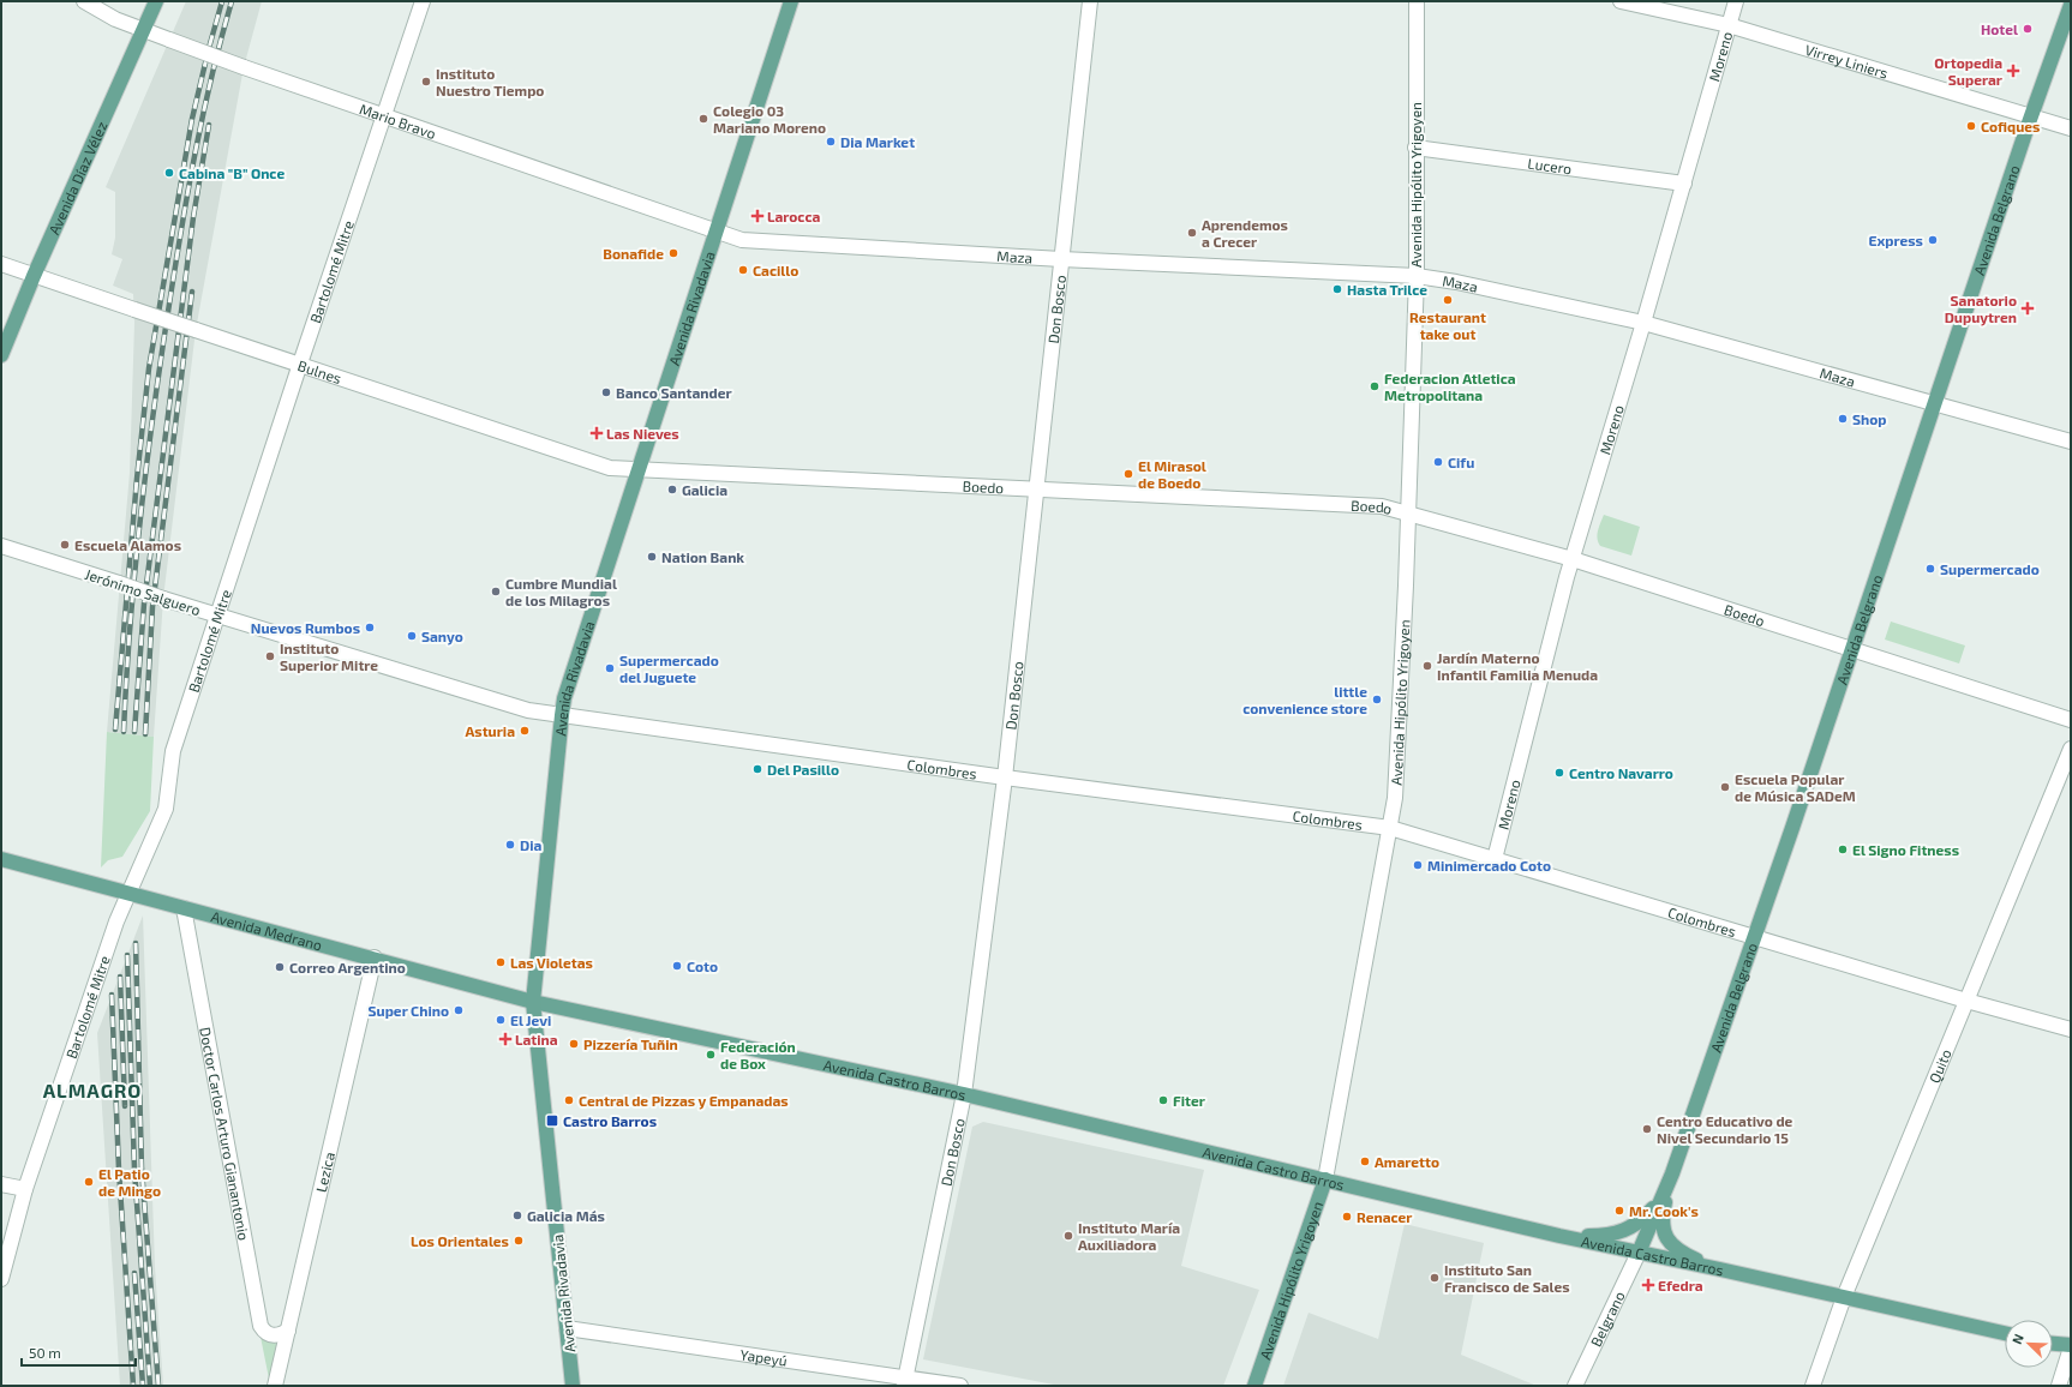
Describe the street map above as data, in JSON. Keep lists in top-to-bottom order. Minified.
{"streets":{"main road":["Avenida Díaz Vélez","Avenida Hipólito Yrigoyen","Avenida Belgrano","Avenida Rivadavia","Avenida Medrano","Avenida Castro Barros"],"street":["Moreno","Virrey Liniers","Mario Bravo","Lucero","Maza","Bartolomé Mitre","Don Bosco","Bulnes","Boedo","Jerónimo Salguero","Colombres","Quito","Doctor Carlos Arturo Gianantonio","Lezica","Belgrano","Yapeyú"]},"crossings":[["Moreno","Virrey Liniers"],["Moreno","Lucero"],["Moreno","Maza"],["Moreno","Boedo"],["Moreno","Colombres"],["Virrey Liniers","Avenida Belgrano"],["Mario Bravo","Avenida Díaz Vélez"],["Mario Bravo","Maza"],["Mario Bravo","Bartolomé Mitre"],["Mario Bravo","Avenida Rivadavia"],["Lucero","Avenida Hipólito Yrigoyen"],["Avenida Díaz Vélez","Bulnes"],["Avenida Hipólito Yrigoyen","Maza"],["Avenida Hipólito Yrigoyen","Boedo"],["Avenida Hipólito Yrigoyen","Colombres"],["Avenida Hipólito Yrigoyen","Avenida Castro Barros"],["Avenida Belgrano","Maza"],["Avenida Belgrano","Boedo"],["Avenida Belgrano","Colombres"],["Avenida Belgrano","Avenida Castro Barros"],["Avenida Belgrano","Belgrano"],["Maza","Avenida Rivadavia"],["Maza","Don Bosco"],["Bartolomé Mitre","Bulnes"],["Bartolomé Mitre","Jerónimo Salguero"],["Bartolomé Mitre","Avenida Medrano"],["Avenida Rivadavia","Bulnes"],["Avenida Rivadavia","Boedo"],["Avenida Rivadavia","Jerónimo Salguero"],["Avenida Rivadavia","Colombres"],["Avenida Rivadavia","Avenida Medrano"],["Avenida Rivadavia","Avenida Castro Barros"],["Avenida Rivadavia","Yapeyú"],["Don Bosco","Boedo"],["Don Bosco","Colombres"],["Don Bosco","Avenida Castro Barros"],["Don Bosco","Yapeyú"],["Bulnes","Boedo"],["Jerónimo Salguero","Colombres"],["Colombres","Quito"],["Avenida Medrano","Avenida Castro Barros"],["Avenida Medrano","Doctor Carlos Arturo Gianantonio"],["Avenida Medrano","Lezica"],["Quito","Avenida Castro Barros"],["Avenida Castro Barros","Belgrano"],["Doctor Carlos Arturo Gianantonio","Lezica"]],"districts":["ALMAGRO"],"places":{"other":["Hotel","Instituto Nuestro Tiempo","Colegio 03 Mariano Moreno","Cofiques","Dia Market","Cabina \"B\" Once","Aprendemos a Crecer","Express","Bonafide","Cacillo","Hasta Trilce","Restaurant take out","Federacion Atletica Metropolitana","Banco Santander","Shop","Cifu","El Mirasol de Boedo","Galicia","Escuela Alamos","Nation Bank","Supermercado","Cumbre Mundial de los Milagros","Nuevos Rumbos","Sanyo","Instituto Superior Mitre","Jardín Materno Infantil Familia Menuda","Supermercado del Juguete","little convenience store","Asturia","Del Pasillo","Centro Navarro","Escuela Popular de Música SADeM","Dia","El Signo Fitness","Minimercado Coto","Las Violetas","Coto","Correo Argentino","Super Chino","El Jevi","Pizzería Tuñin","Federación de Box","Central de Pizzas y Empanadas","Fiter","Centro Educativo de Nivel Secundario 15","Amaretto","El Patio de Mingo","Mr. Cook's","Galicia Más","Renacer","Instituto María Auxiliadora","Los Orientales","Instituto San Francisco de Sales"],"health":["Ortopedia Superar","Larocca","Sanatorio Dupuytren","Las Nieves","Latina","Efedra"],"transit":["Castro Barros"]},"scale_bar":"50 m","north":"top left"}
